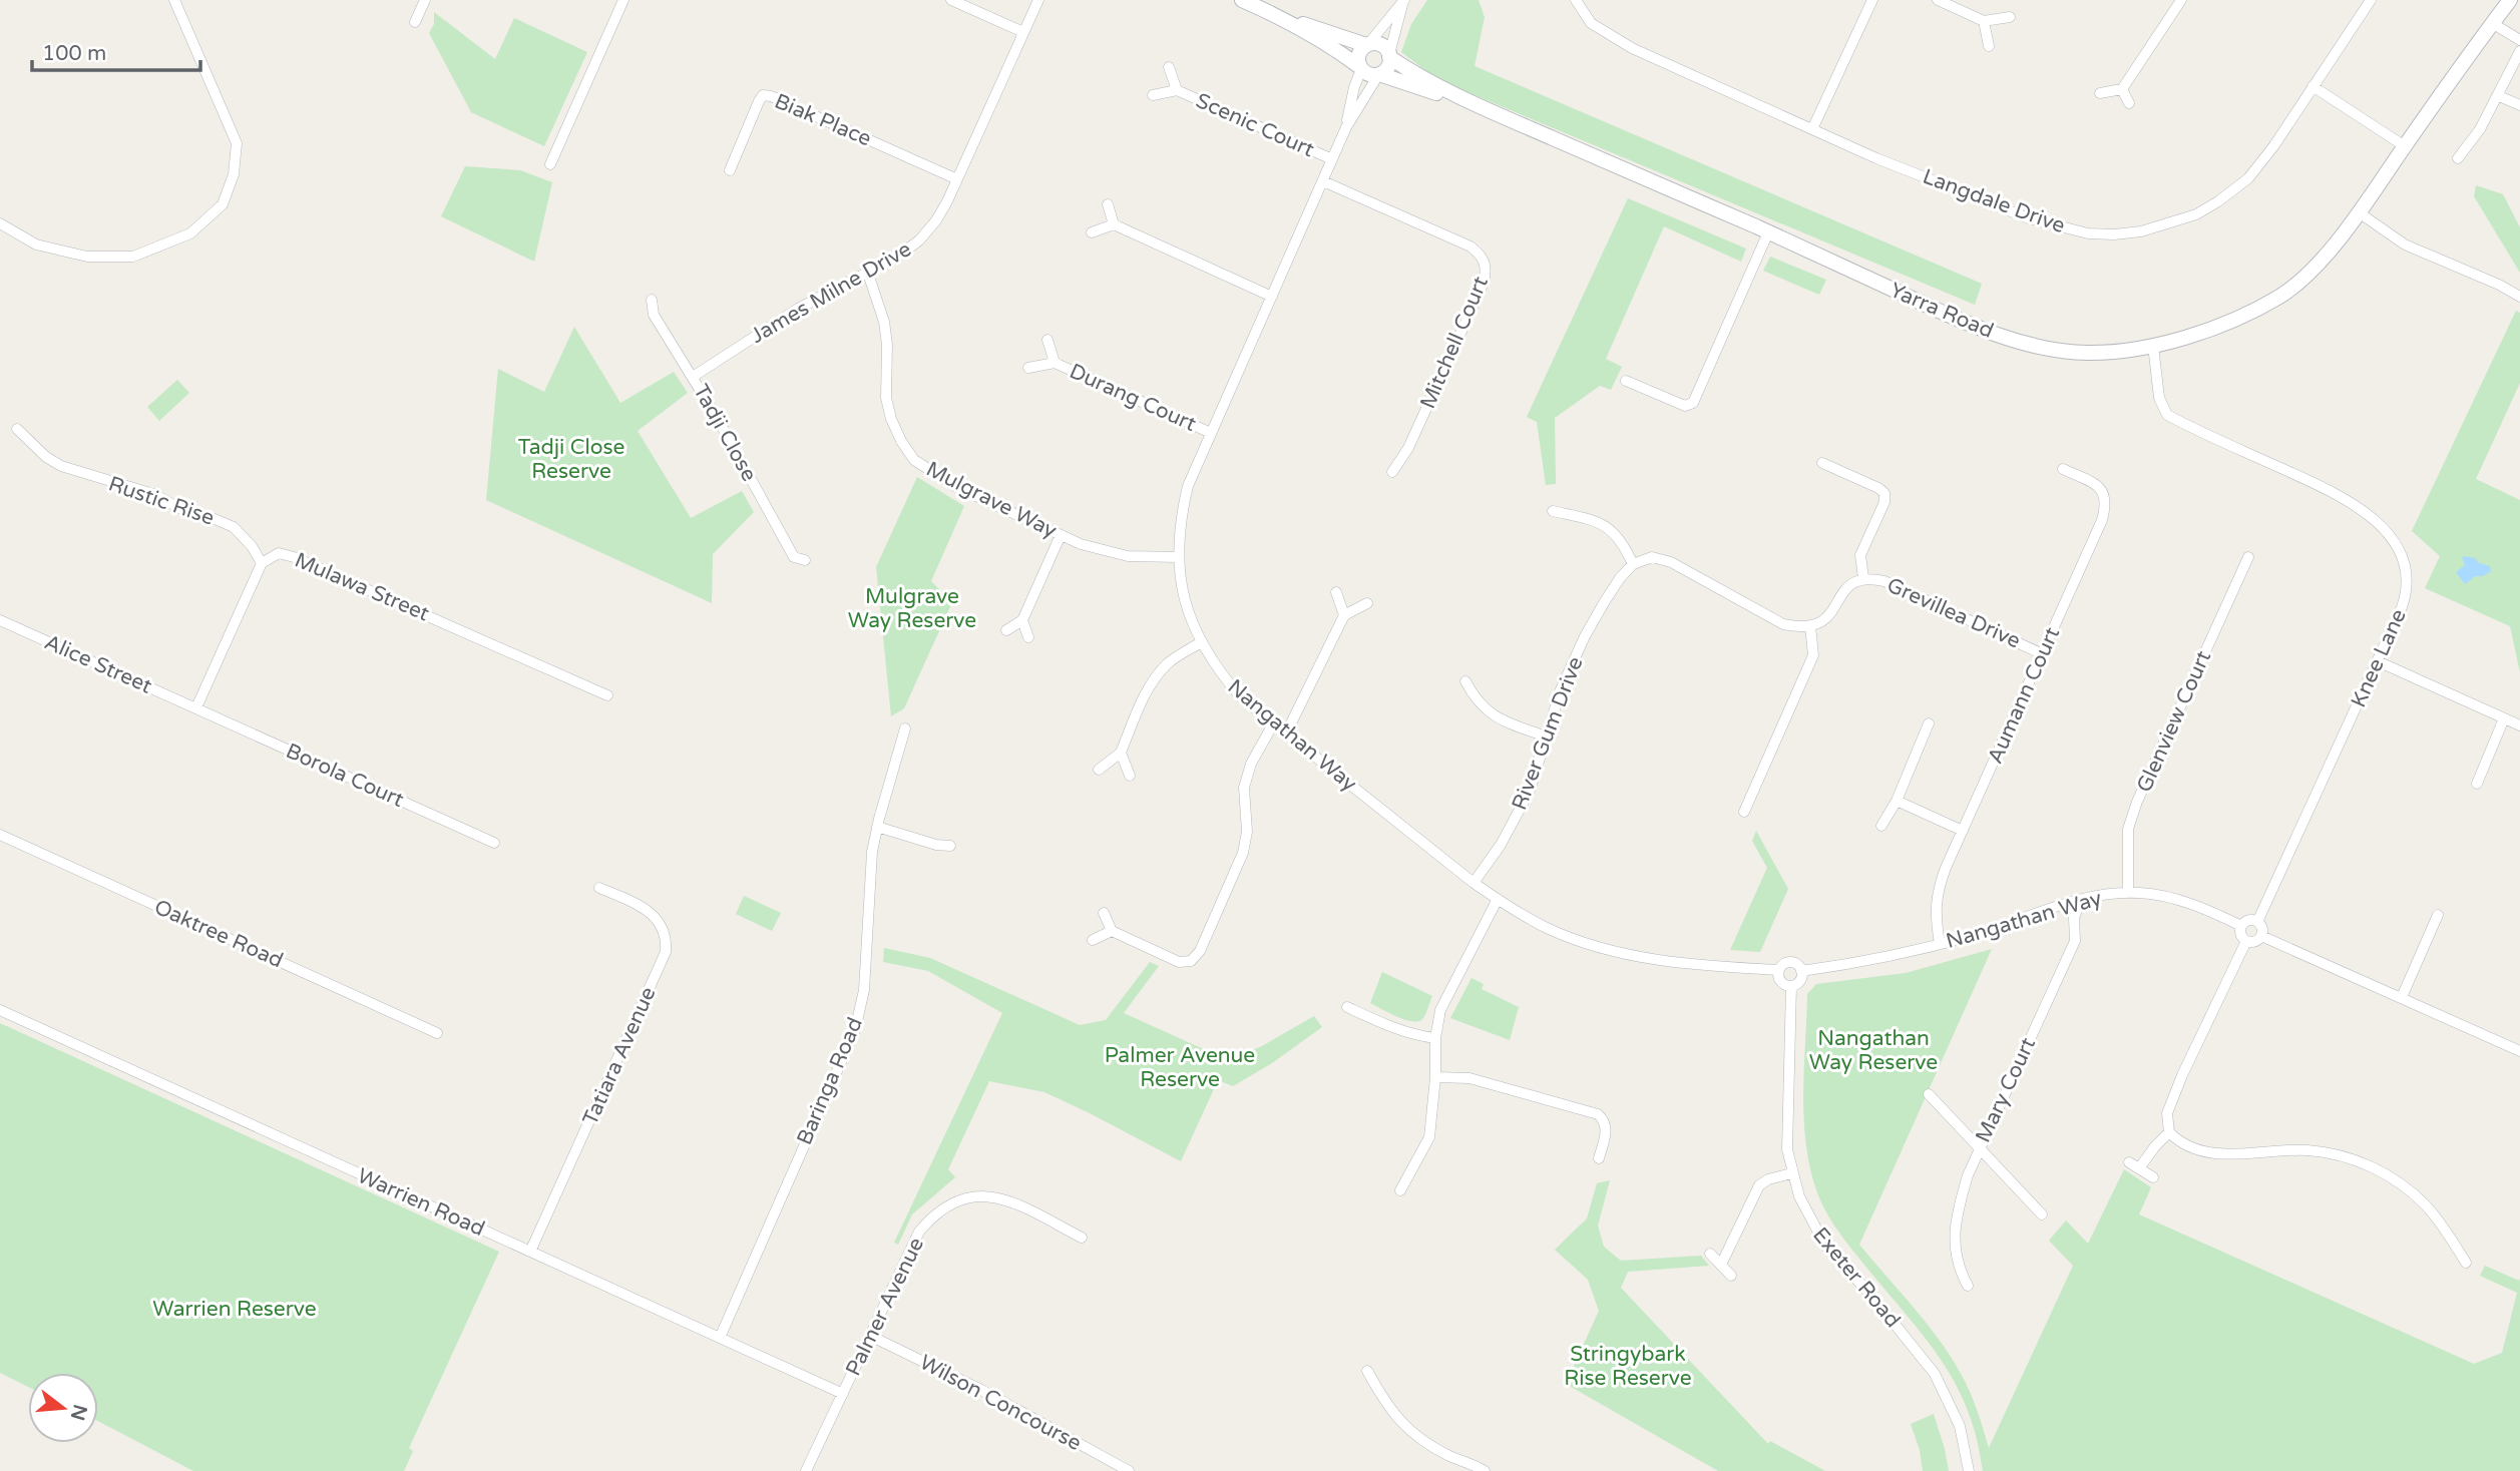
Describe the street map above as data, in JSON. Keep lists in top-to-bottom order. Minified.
{"streets":{"main road":["Yarra Road"],"street":["Biak Place","Scenic Court","Langdale Drive","James Milne Drive","Mitchell Court","Durang Court","Tadji Close","Mulgrave Way","Rustic Rise","Mulawa Street","Grevillea Drive","Knee Lane","Alice Street","Aumann Court","Glenview Court","River Gum Drive","Nangathan Way","Borola Court","Oaktree Road","Tatiara Avenue","Baringa Road","Mary Court","Warrien Road","Exeter Road","Palmer Avenue","Wilson Concourse"]},"crossings":[["Biak Place","James Milne Drive"],["Scenic Court","Nangathan Way"],["James Milne Drive","Tadji Close"],["James Milne Drive","Mulgrave Way"],["Yarra Road","Knee Lane"],["Yarra Road","Nangathan Way"],["Mitchell Court","Nangathan Way"],["Durang Court","Nangathan Way"],["Mulgrave Way","Nangathan Way"],["Rustic Rise","Mulawa Street"],["Mulawa Street","Alice Street"],["Mulawa Street","Borola Court"],["Grevillea Drive","Aumann Court"],["Knee Lane","Nangathan Way"],["Alice Street","Borola Court"],["Aumann Court","Nangathan Way"],["Glenview Court","Nangathan Way"],["River Gum Drive","Nangathan Way"],["Nangathan Way","Mary Court"],["Nangathan Way","Exeter Road"],["Tatiara Avenue","Warrien Road"],["Baringa Road","Warrien Road"],["Warrien Road","Palmer Avenue"],["Palmer Avenue","Wilson Concourse"]],"parks":["Tadji Close Reserve","Mulgrave Way Reserve","Nangathan Way Reserve","Palmer Avenue Reserve","Warrien Reserve","Stringybark Rise Reserve"],"scale_bar":"100 m","north":"right"}
